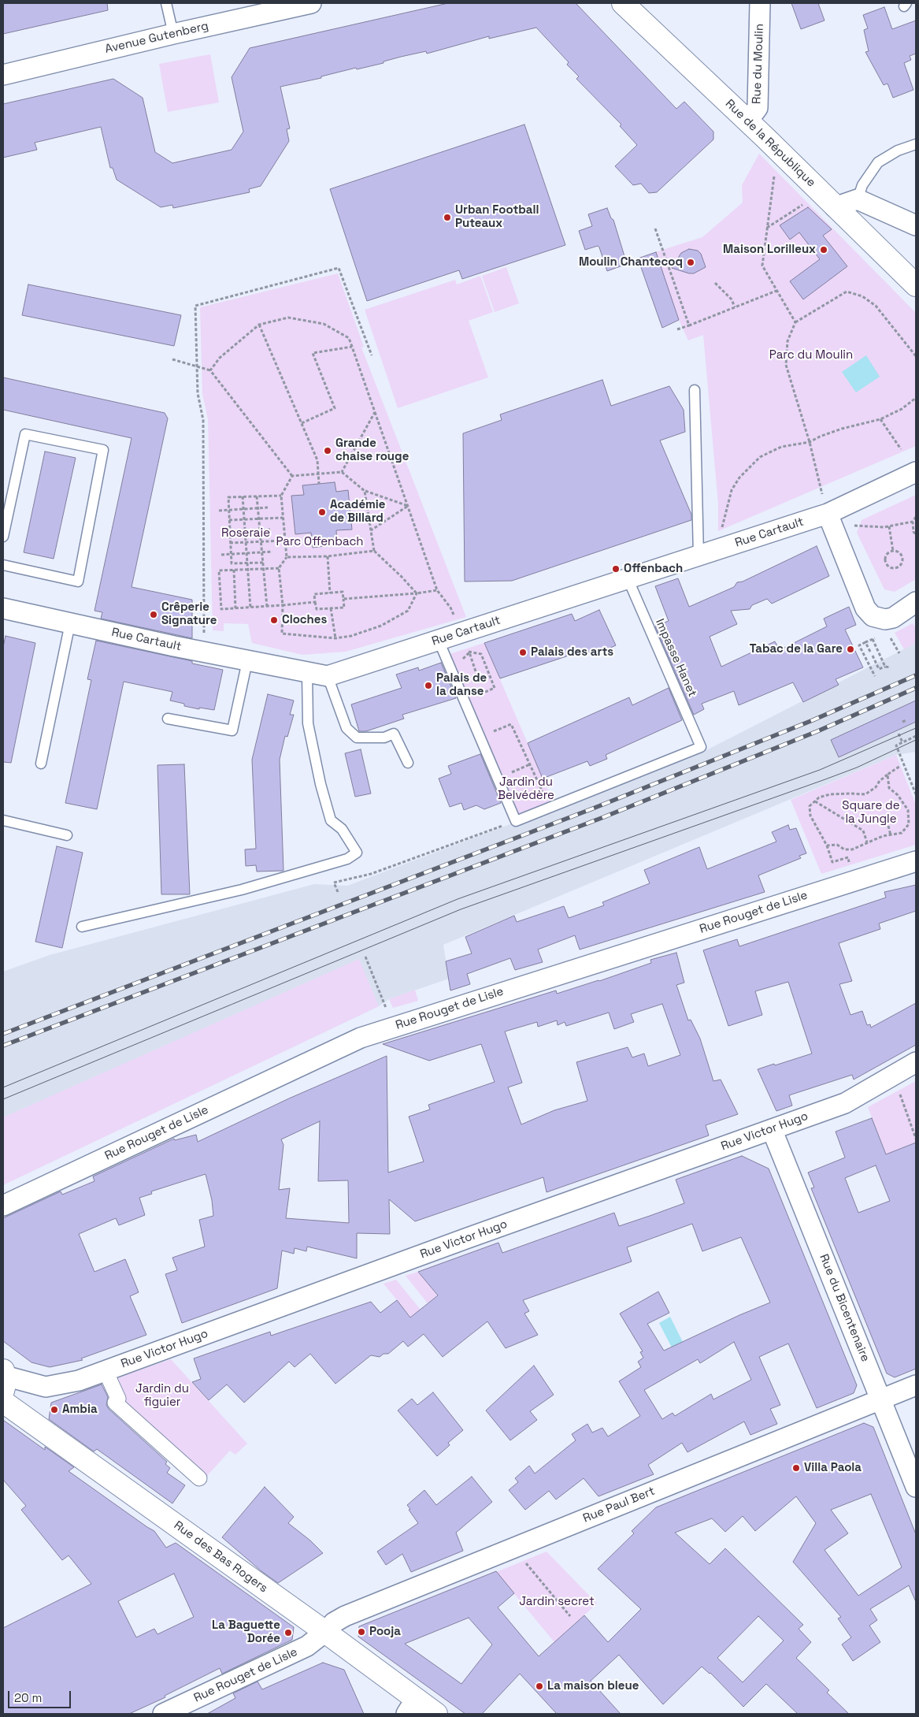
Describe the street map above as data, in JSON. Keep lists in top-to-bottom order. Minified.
{"streets":{"street":["Avenue Gutenberg","Rue du Moulin","Rue de la République","Rue Cartault","Rue Rouget de Lisle","Rue Victor Hugo","Rue du Bicentenaire","Rue Paul Bert","Rue des Bas Rogers"],"lane":["Impasse Hanet"]},"crossings":[["Rue du Moulin","Rue de la République"],["Rue Cartault","Impasse Hanet"],["Rue Rouget de Lisle","Rue Paul Bert"],["Rue Rouget de Lisle","Rue des Bas Rogers"],["Rue Victor Hugo","Rue du Bicentenaire"],["Rue du Bicentenaire","Rue Paul Bert"],["Rue Paul Bert","Rue des Bas Rogers"]],"parks":["Parc du Moulin","Roseraie","Parc Offenbach","Jardin du Belvédère","Square de la Jungle","Jardin du figuier","Jardin secret"],"places":["Urban Football Puteaux","Maison Lorilleux","Moulin Chantecoq","Grande chaise rouge","Académie de Billard","Offenbach","Crêperie Signature","Cloches","Tabac de la Gare","Palais des arts","Palais de la danse","Ambia","Villa Paola","Pooja","La Baguette Dorée","La maison bleue"],"scale_bar":"20 m"}
